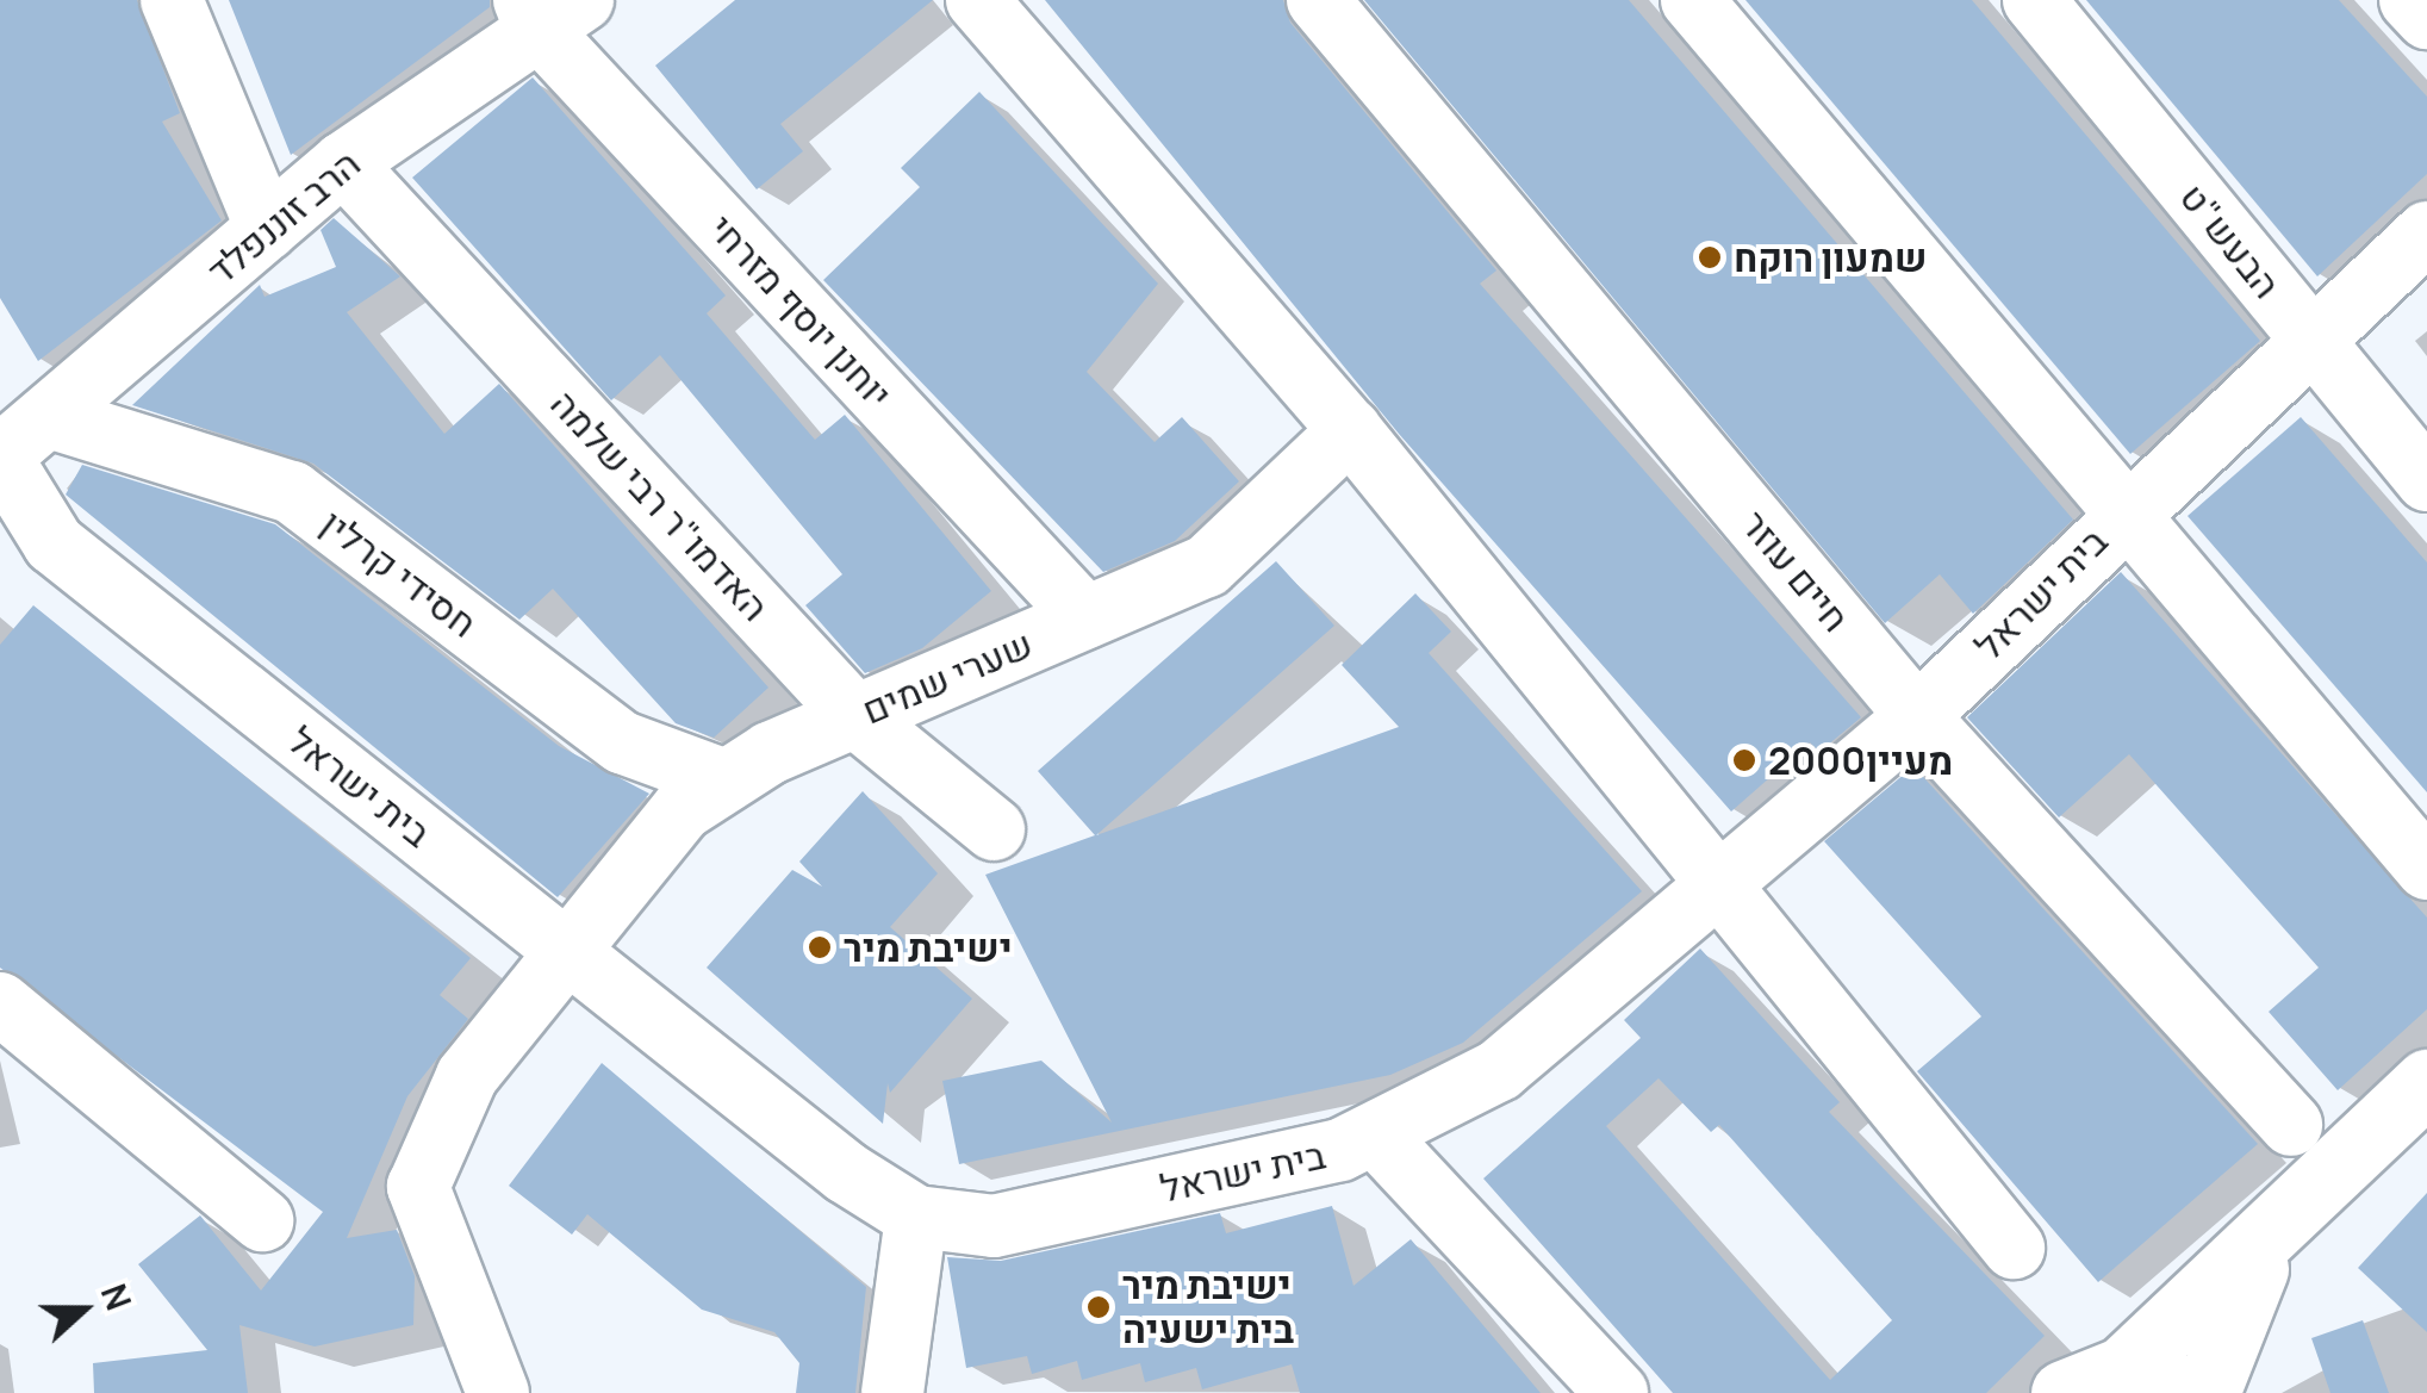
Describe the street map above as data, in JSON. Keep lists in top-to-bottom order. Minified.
{"streets":{"street":["הרב זוננפלד","הבעש\"ט","יוחנן יוסף מזרחי","האדמו\"ר רבי שלמה","חיים עוזר","חסידי קרלין","בית ישראל","שערי שמים"]},"crossings":[["הרב זוננפלד","יוחנן יוסף מזרחי"],["הרב זוננפלד","האדמו\"ר רבי שלמה"],["הרב זוננפלד","חסידי קרלין"],["הרב זוננפלד","בית ישראל"],["הבעש\"ט","בית ישראל"],["יוחנן יוסף מזרחי","שערי שמים"],["האדמו\"ר רבי שלמה","שערי שמים"],["חיים עוזר","בית ישראל"],["חסידי קרלין","שערי שמים"],["בית ישראל","שערי שמים"]],"places":["שמעון רוקח","מעיין2000","ישיבת מיר","ישיבת מיר בית ישעיה"],"north":"right"}
